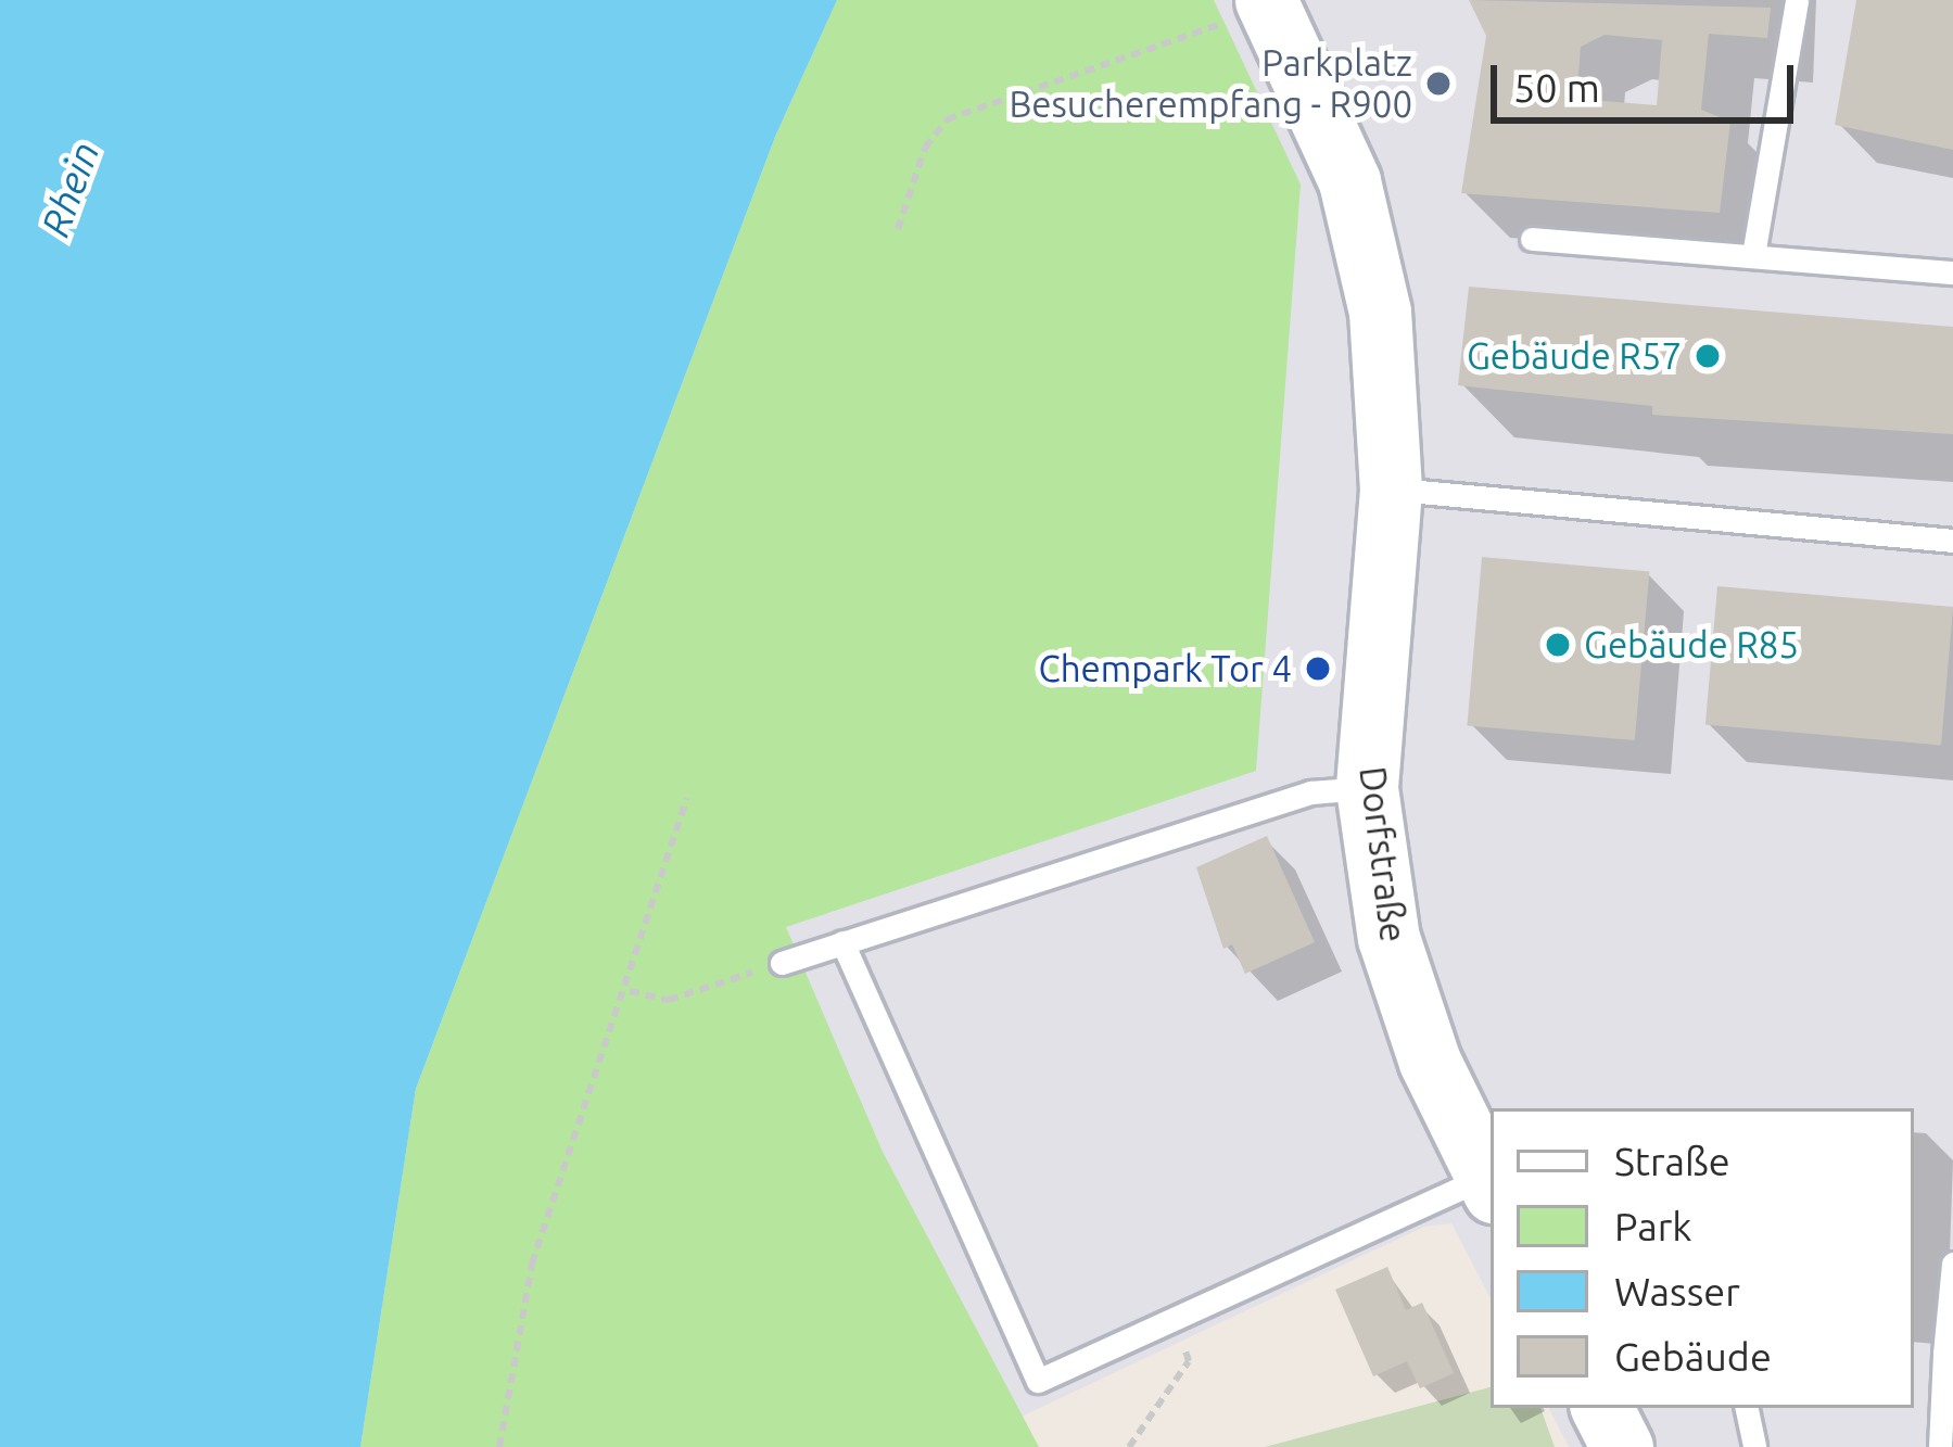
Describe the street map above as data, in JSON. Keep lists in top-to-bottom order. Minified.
{"streets":{"street":["Dorfstraße"]},"water":["Rhein"],"places":["Parkplatz Besucherempfang - R900","Gebäude R57","Gebäude R85","Chempark Tor 4"],"legend":["Straße","Park","Wasser","Gebäude"],"scale_bar":"50 m"}
